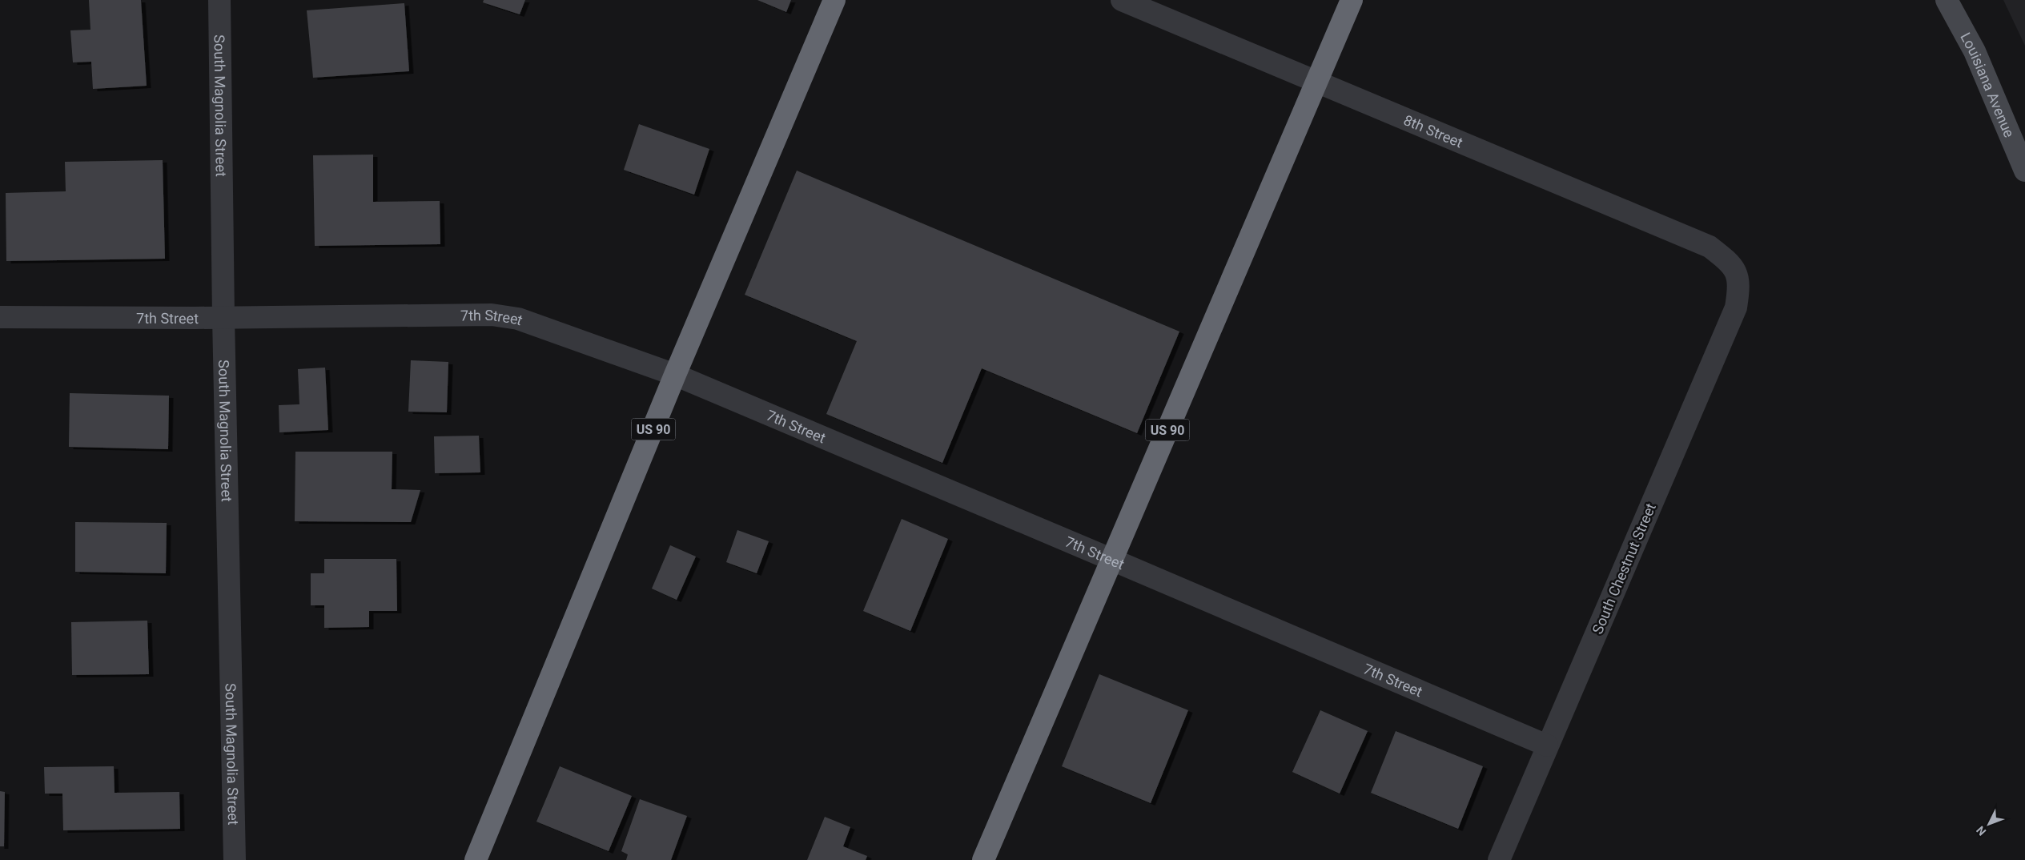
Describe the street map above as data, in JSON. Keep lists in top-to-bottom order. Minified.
{"streets":{"highway":["US 90"],"main road":["Louisiana Avenue"],"street":["South Magnolia Street","8th Street","7th Street","South Chestnut Street"]},"crossings":[["South Magnolia Street","7th Street"],["8th Street","US 90"],["8th Street","South Chestnut Street"],["7th Street","US 90"],["7th Street","South Chestnut Street"]],"north":"bottom left"}
